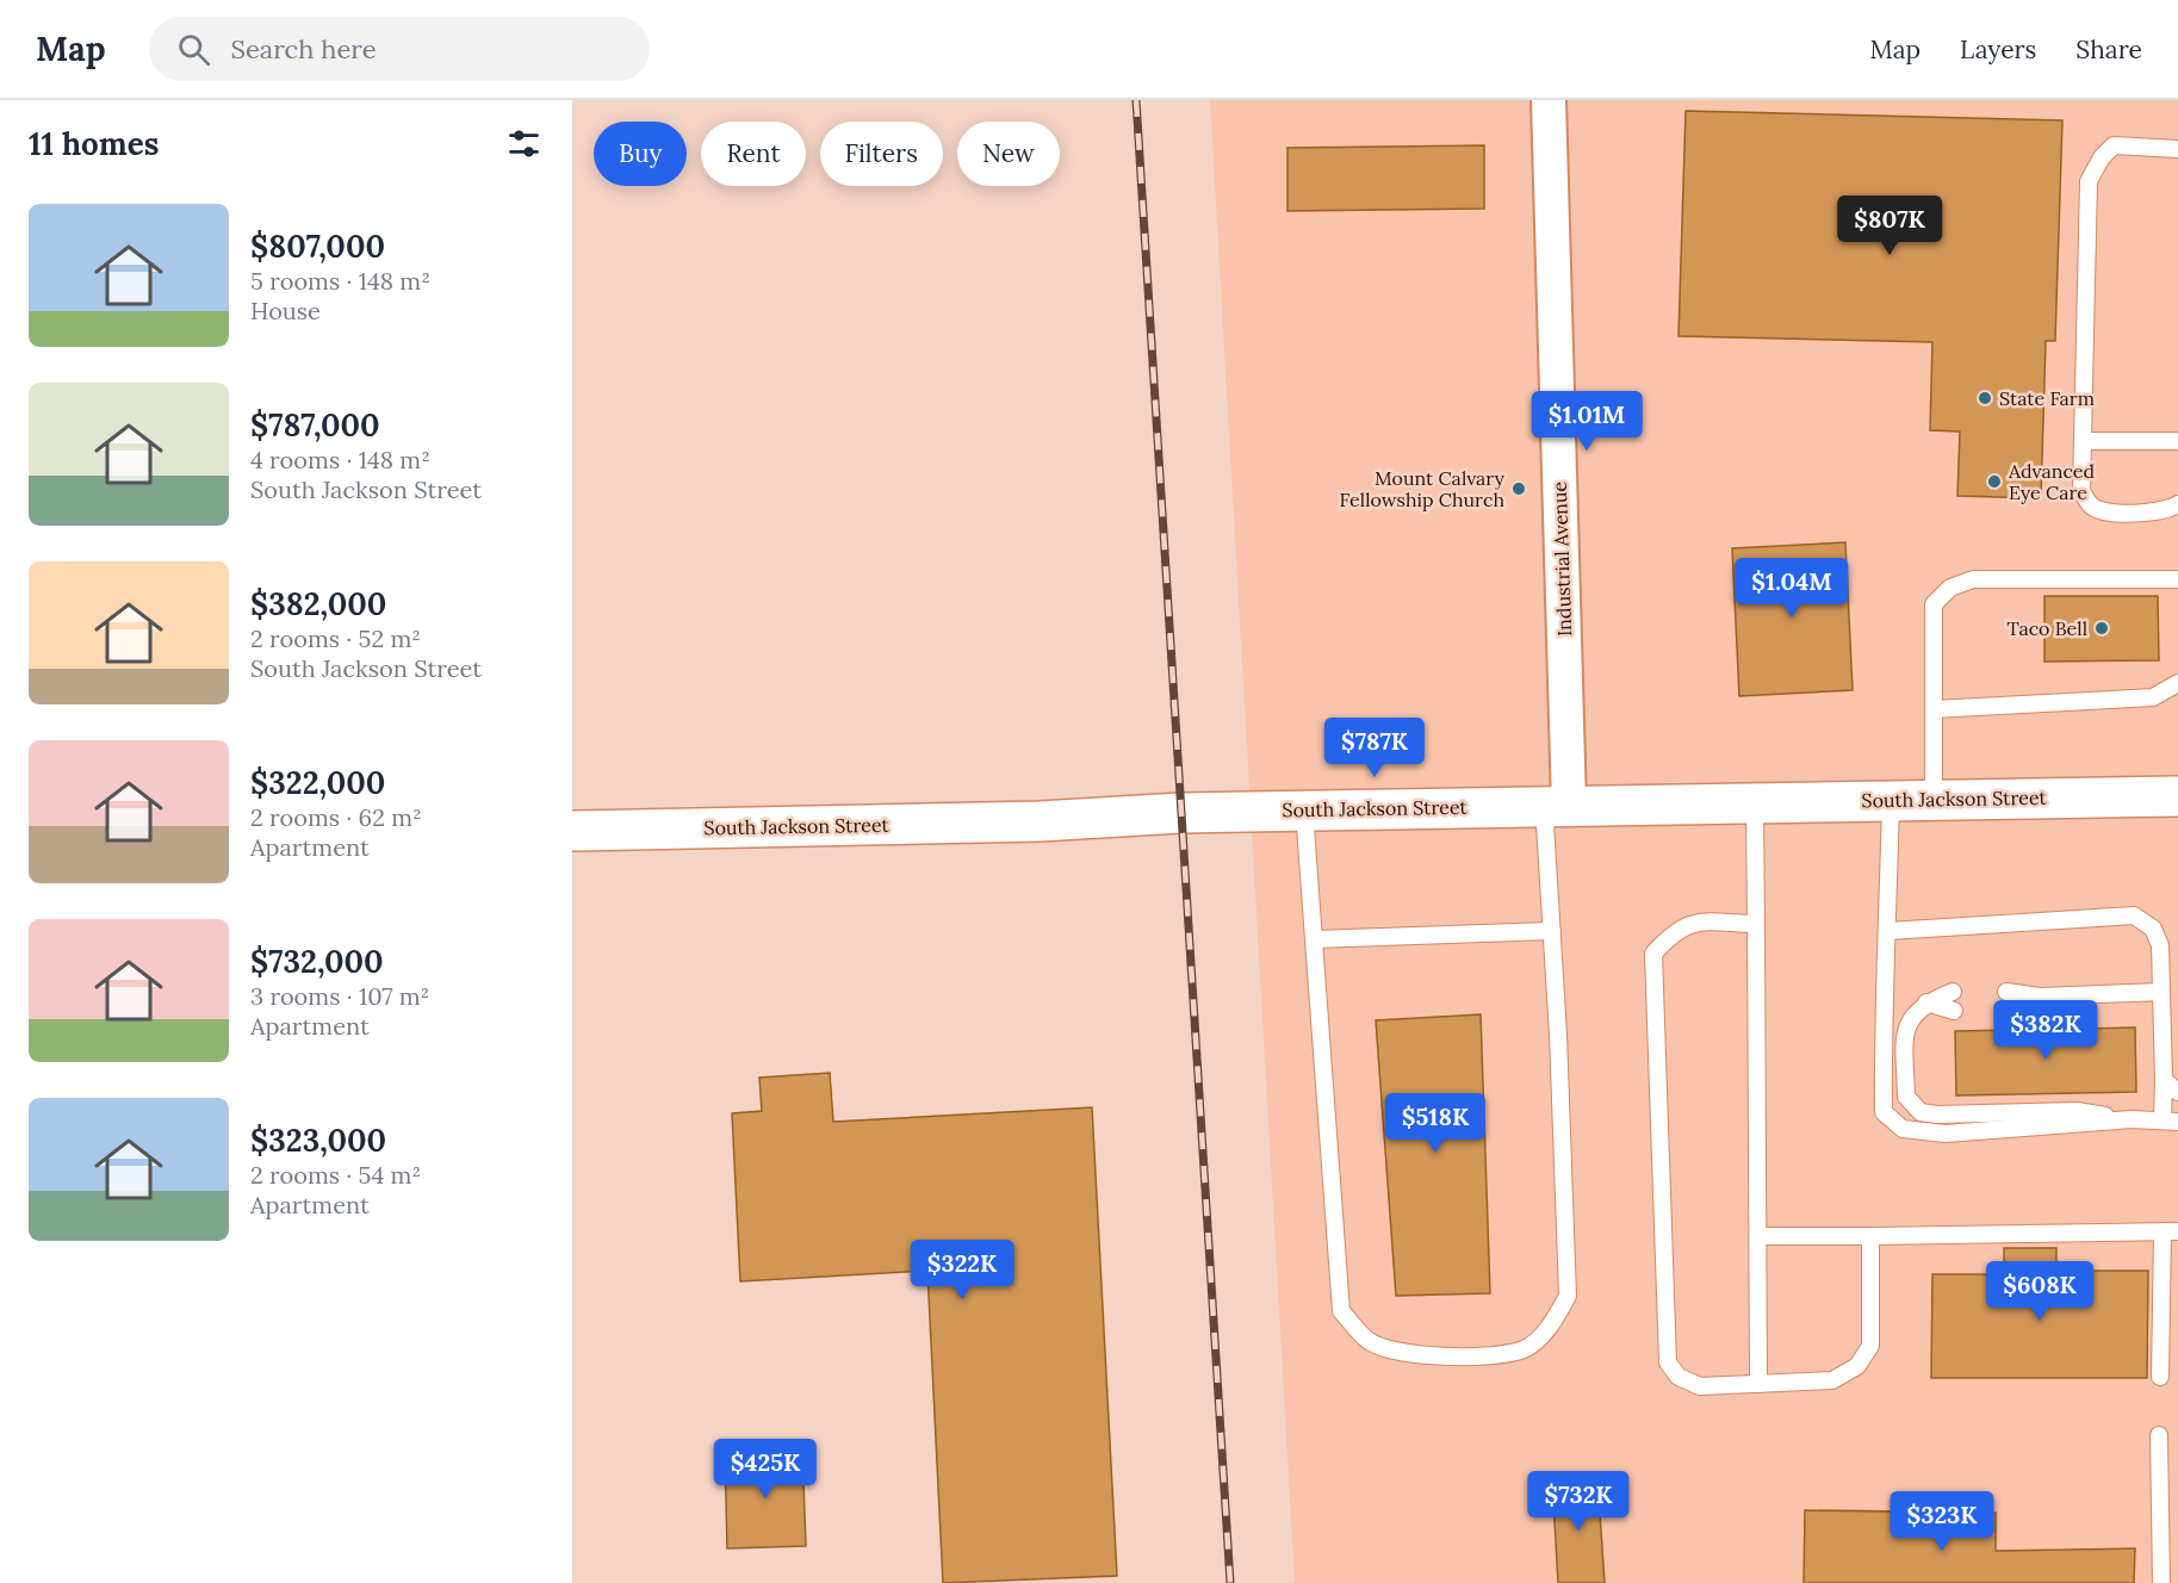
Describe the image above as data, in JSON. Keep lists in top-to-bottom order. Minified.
{"streets":{"main road":["South Jackson Street"],"street":["Industrial Avenue"]},"crossings":[["Industrial Avenue","South Jackson Street"]],"places":["State Farm","Advanced Eye Care","Mount Calvary Fellowship Church","Taco Bell"],"page":{"header":"Map","search":"Search here","nav":["Map","Layers","Share"],"heading":"11 homes","chip":["Buy","Rent","Filters","New"],"list":[{"name":"$807,000","note":"5 rooms · 148 m² · House"},{"name":"$787,000","note":"4 rooms · 148 m² · South Jackson Street"},{"name":"$382,000","note":"2 rooms · 52 m² · South Jackson Street"},{"name":"$322,000","note":"2 rooms · 62 m² · Apartment"},{"name":"$732,000","note":"3 rooms · 107 m² · Apartment"},{"name":"$323,000","note":"2 rooms · 54 m² · Apartment"}],"price":["$807K","$1.01M","$1.04M","$787K","$382K","$518K","$322K","$608K","$425K","$732K","$323K"]}}
